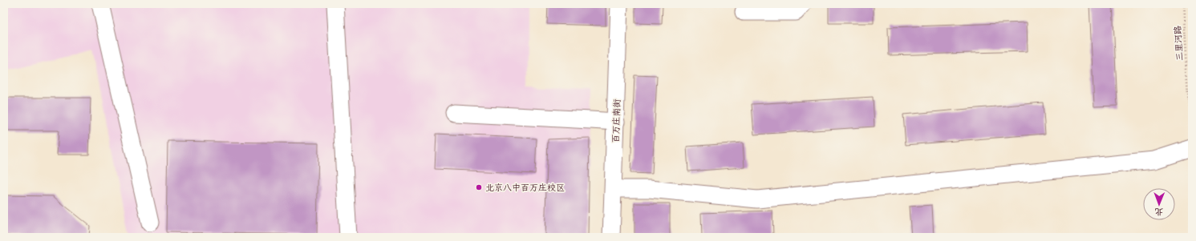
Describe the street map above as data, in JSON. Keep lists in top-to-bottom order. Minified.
{"streets":{"street":["百万庄南街"],"path":["三里河路"]},"places":["北京八中百万庄校区"],"north":"bottom"}
